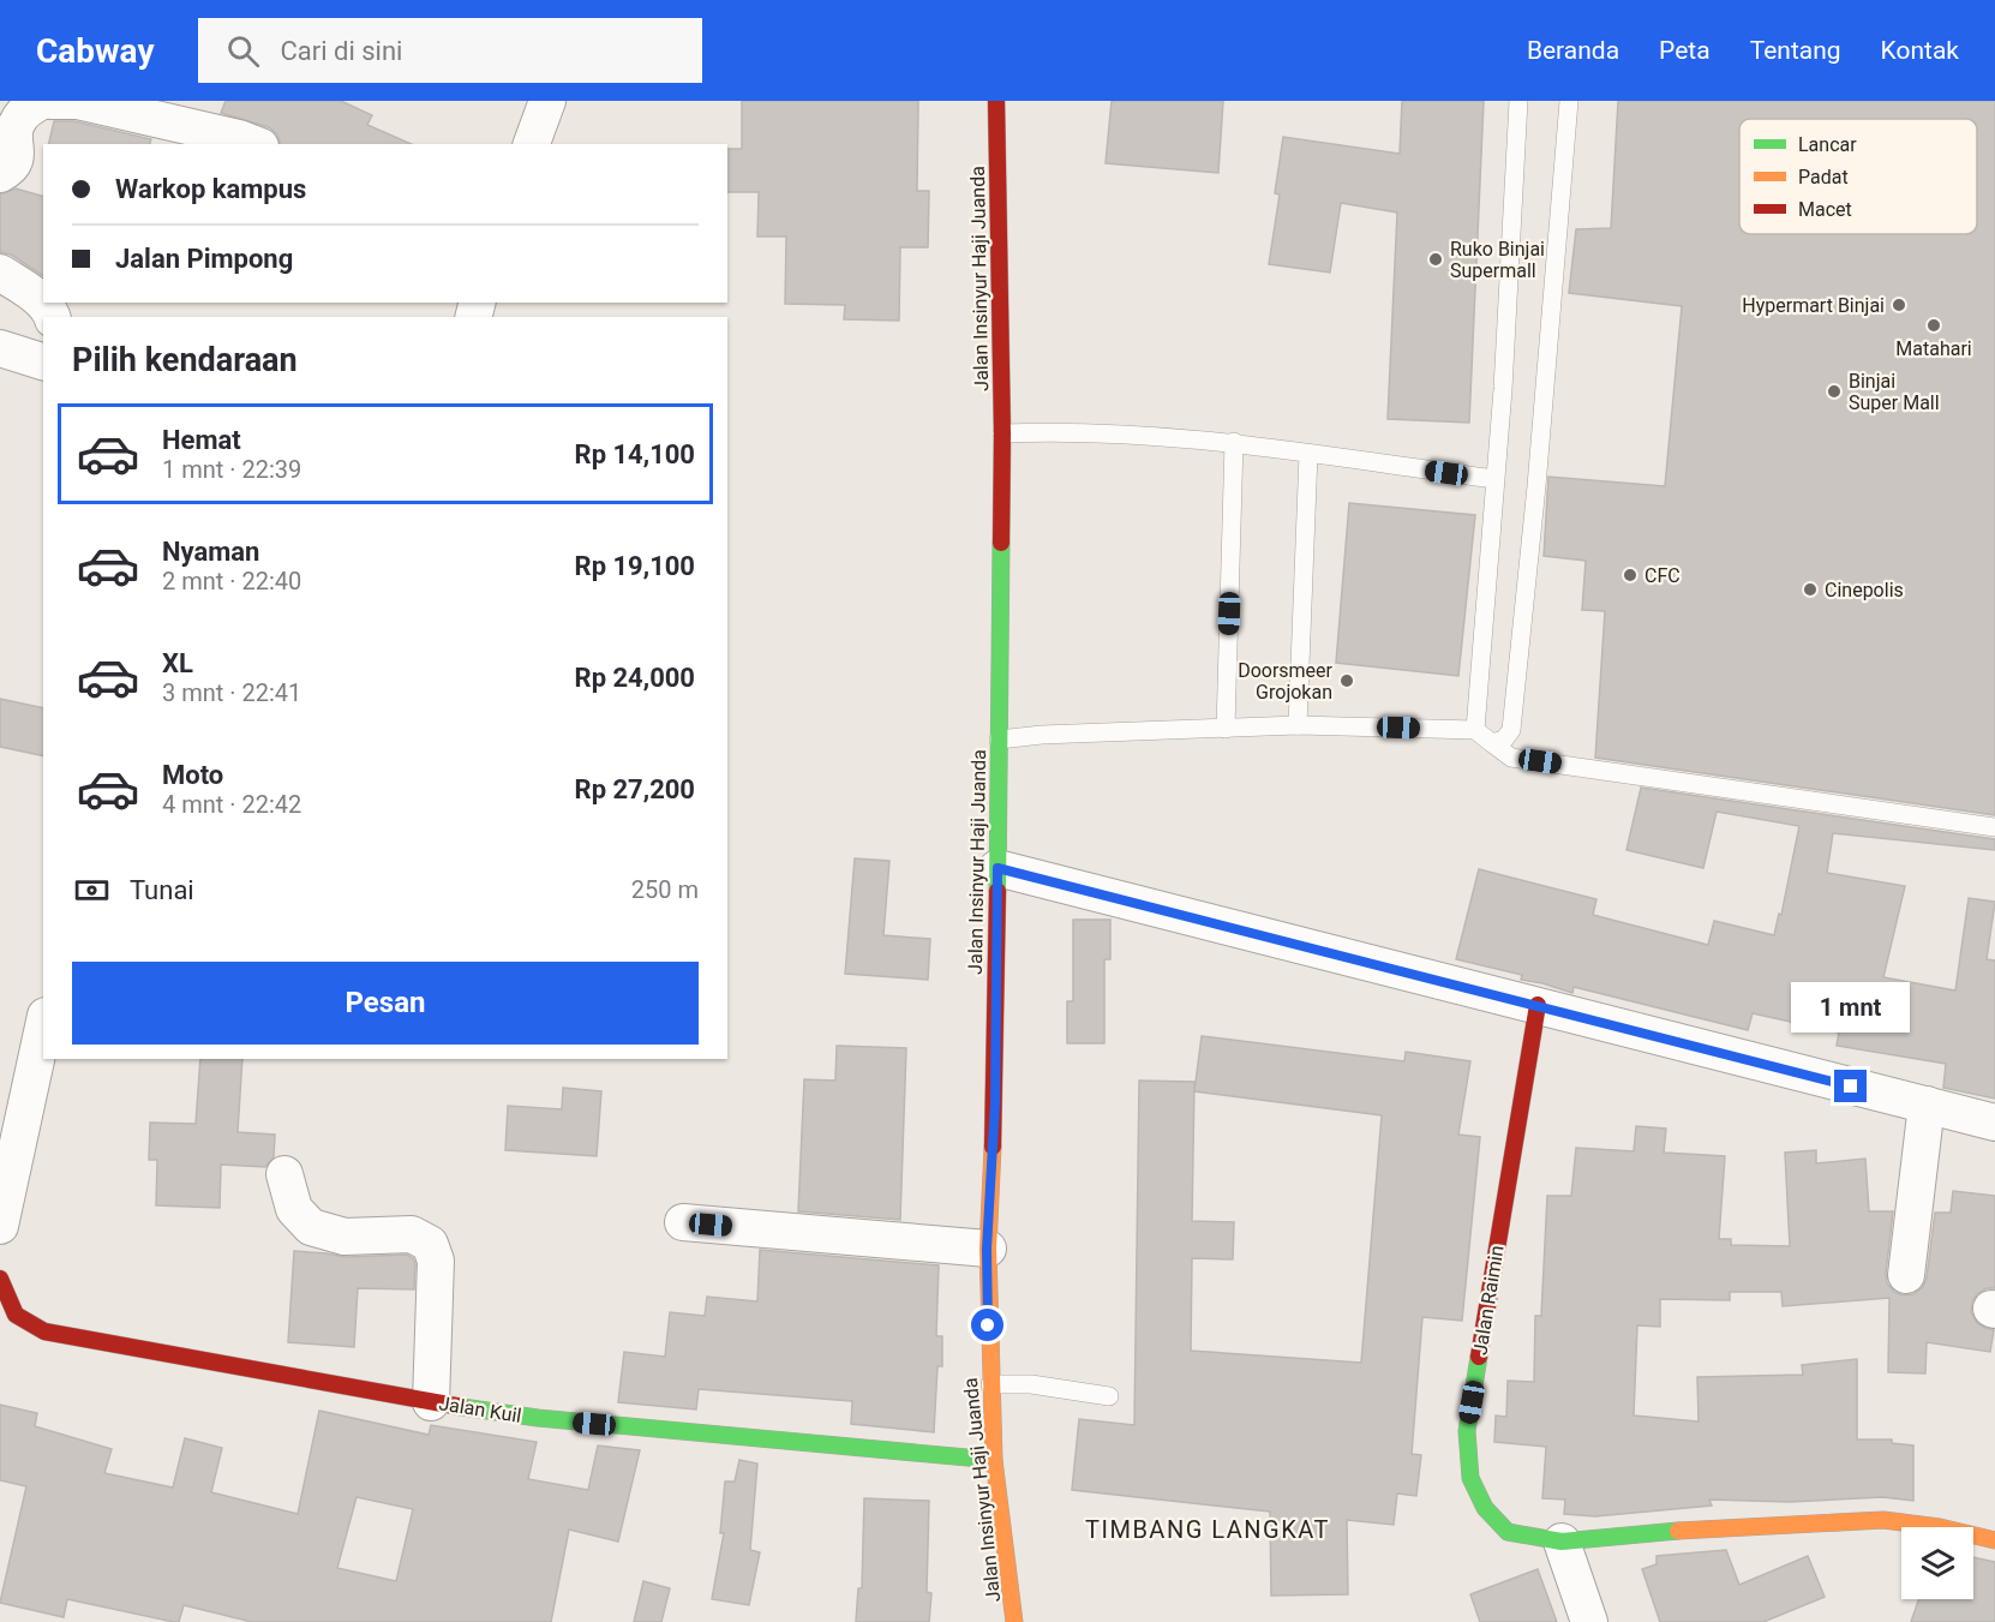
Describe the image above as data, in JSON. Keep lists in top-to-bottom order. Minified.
{"streets":{"street":["Jalan Insinyur Haji Juanda","Jalan Raimin","Jalan Kuil"]},"crossings":[["Jalan Insinyur Haji Juanda","Jalan Kuil"]],"districts":["TIMBANG LANGKAT"],"places":["Ruko Binjai Supermall","Hypermart Binjai","Matahari","Binjai Super Mall","CFC","Cinepolis","Doorsmeer Grojokan"],"legend":["Lancar","Padat","Macet"],"page":{"header":"Cabway","search":"Cari di sini","nav":["Beranda","Peta","Tentang","Kontak"],"banner":["Warkop kampus","Jalan Pimpong"],"heading":"Pilih kendaraan","list":[{"name":"Hemat","note":"1 mnt · 22:39","value":"Rp 14,100"},{"name":"Nyaman","note":"2 mnt · 22:40","value":"Rp 19,100"},{"name":"XL","note":"3 mnt · 22:41","value":"Rp 24,000"},{"name":"Moto","note":"4 mnt · 22:42","value":"Rp 27,200"}],"pay":["Tunai","250 m"],"buttons":"Pesan","bubble":"1 mnt"}}
